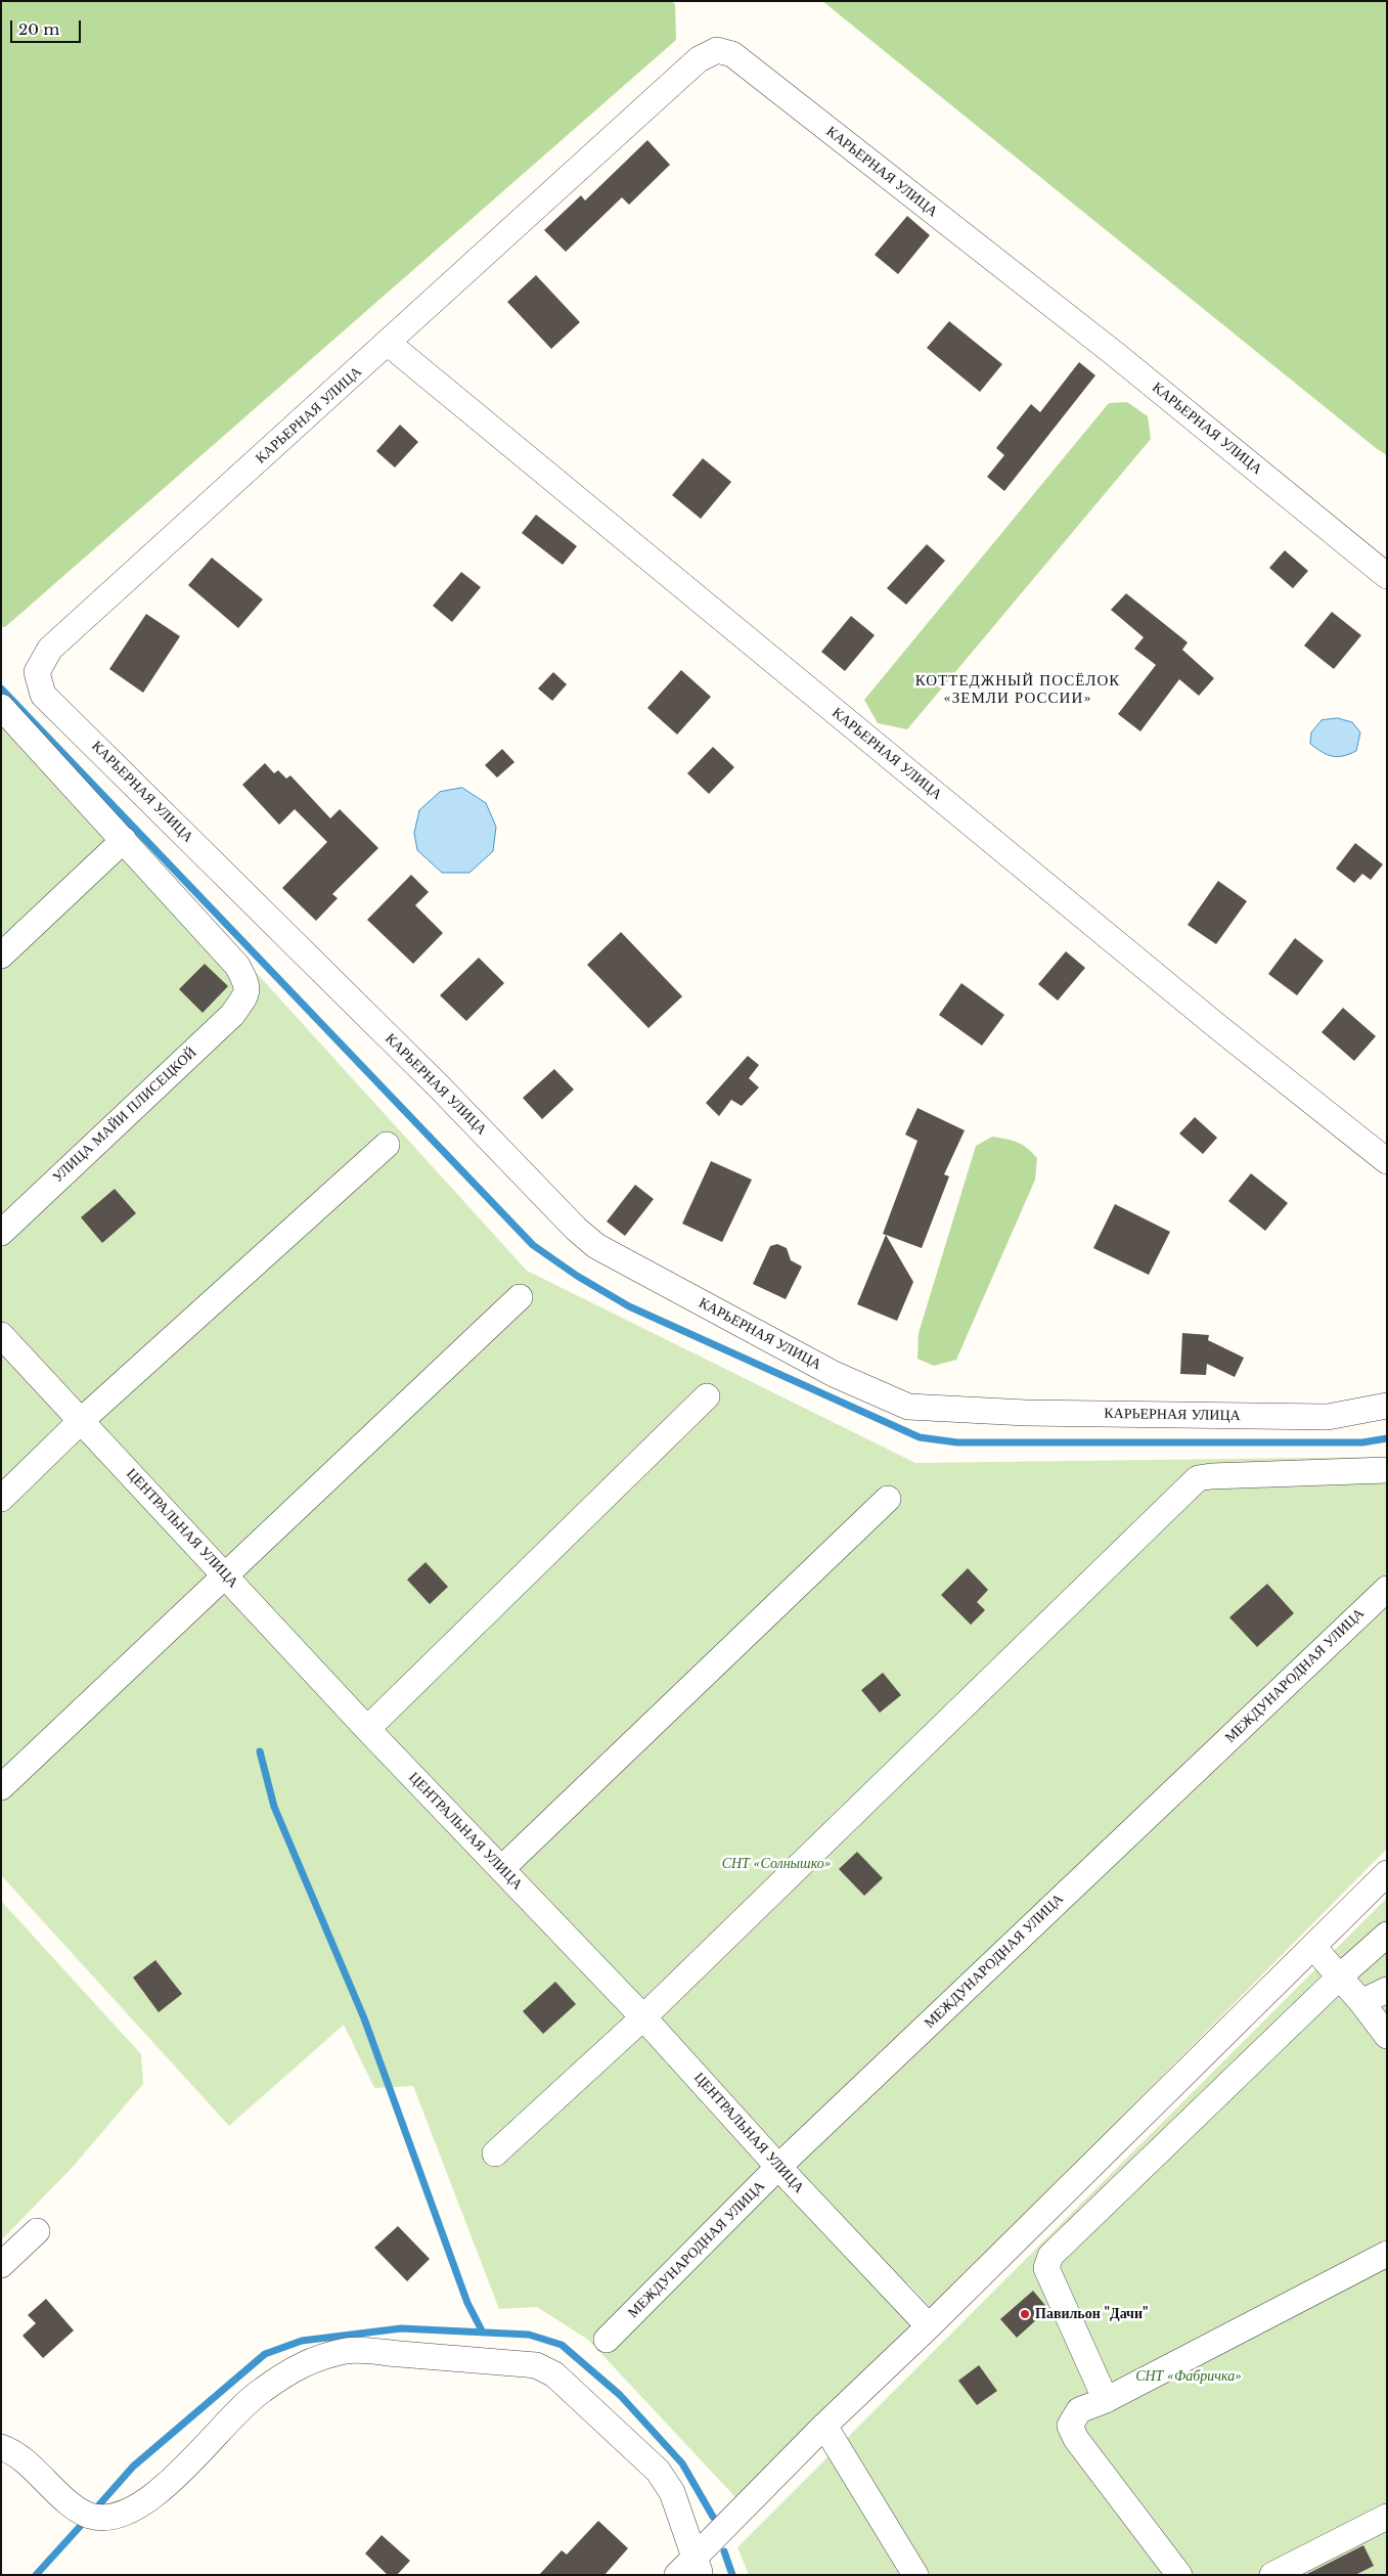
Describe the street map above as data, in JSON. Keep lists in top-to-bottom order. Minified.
{"streets":{"street":["КАРЬЕРНАЯ УЛИЦА","УЛИЦА МАЙИ ПЛИСЕЦКОЙ","ЦЕНТРАЛЬНАЯ УЛИЦА","МЕЖДУНАРОДНАЯ УЛИЦА"]},"crossings":[["ЦЕНТРАЛЬНАЯ УЛИЦА","МЕЖДУНАРОДНАЯ УЛИЦА"]],"districts":["КОТТЕДЖНЫЙ ПОСЁЛОК «ЗЕМЛИ РОССИИ»"],"parks":["СНТ «Солнышко»","СНТ «Фабричка»"],"places":["Павильон \"Дачи\""],"scale_bar":"20 m"}
